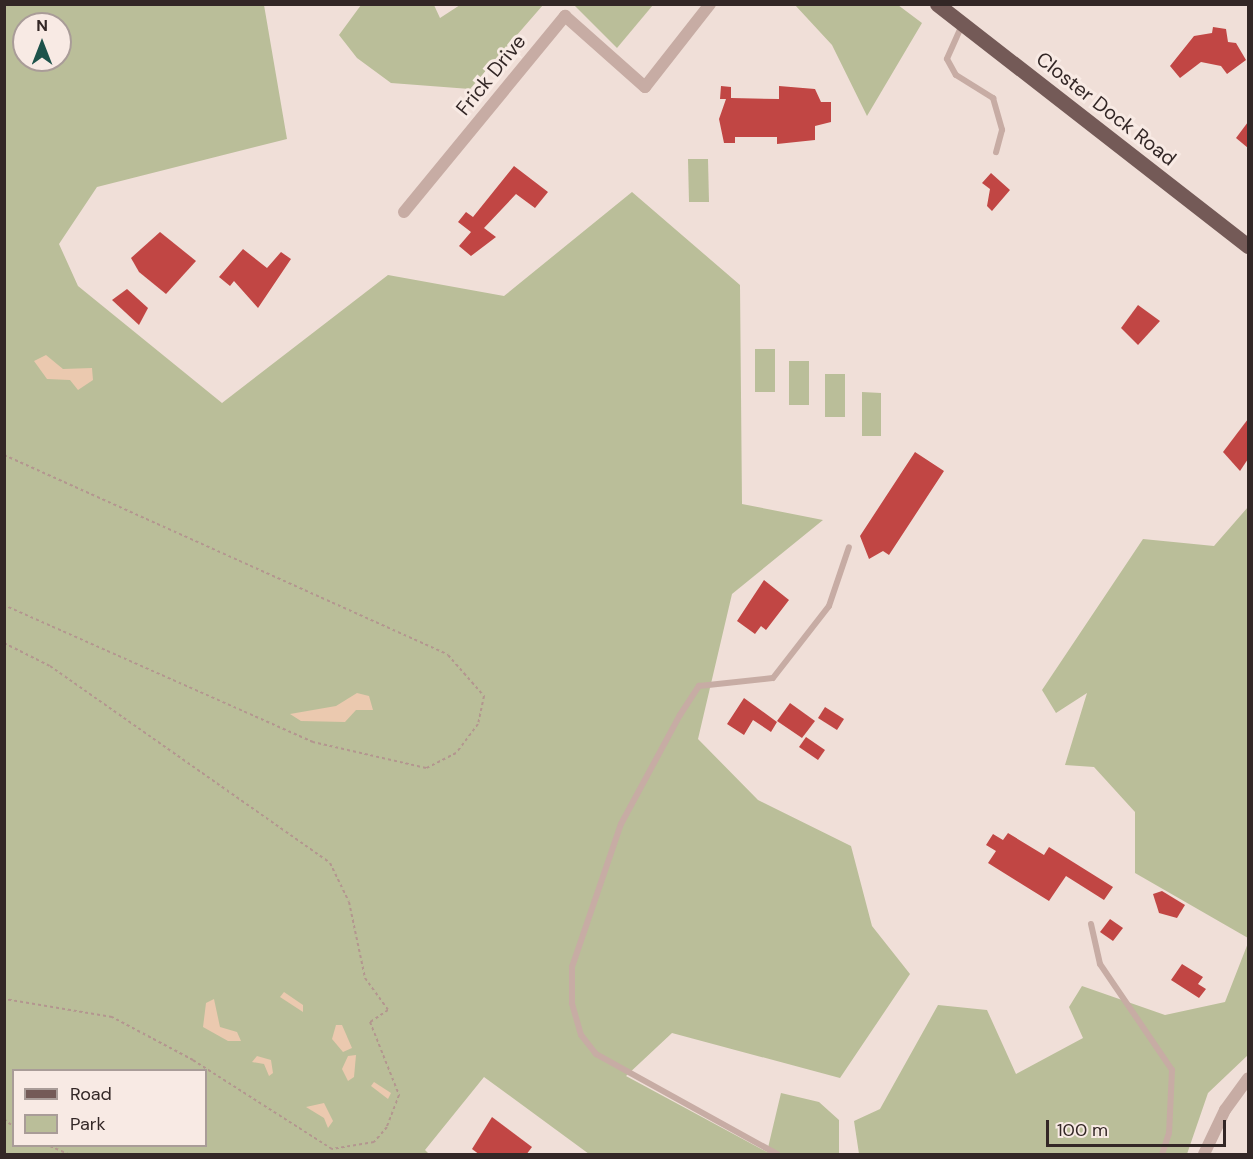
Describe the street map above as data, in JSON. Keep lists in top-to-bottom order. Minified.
{"streets":{"main road":["Closter Dock Road"],"street":["Frick Drive"]},"legend":["Road","Park"],"scale_bar":"100 m","north":"top"}
